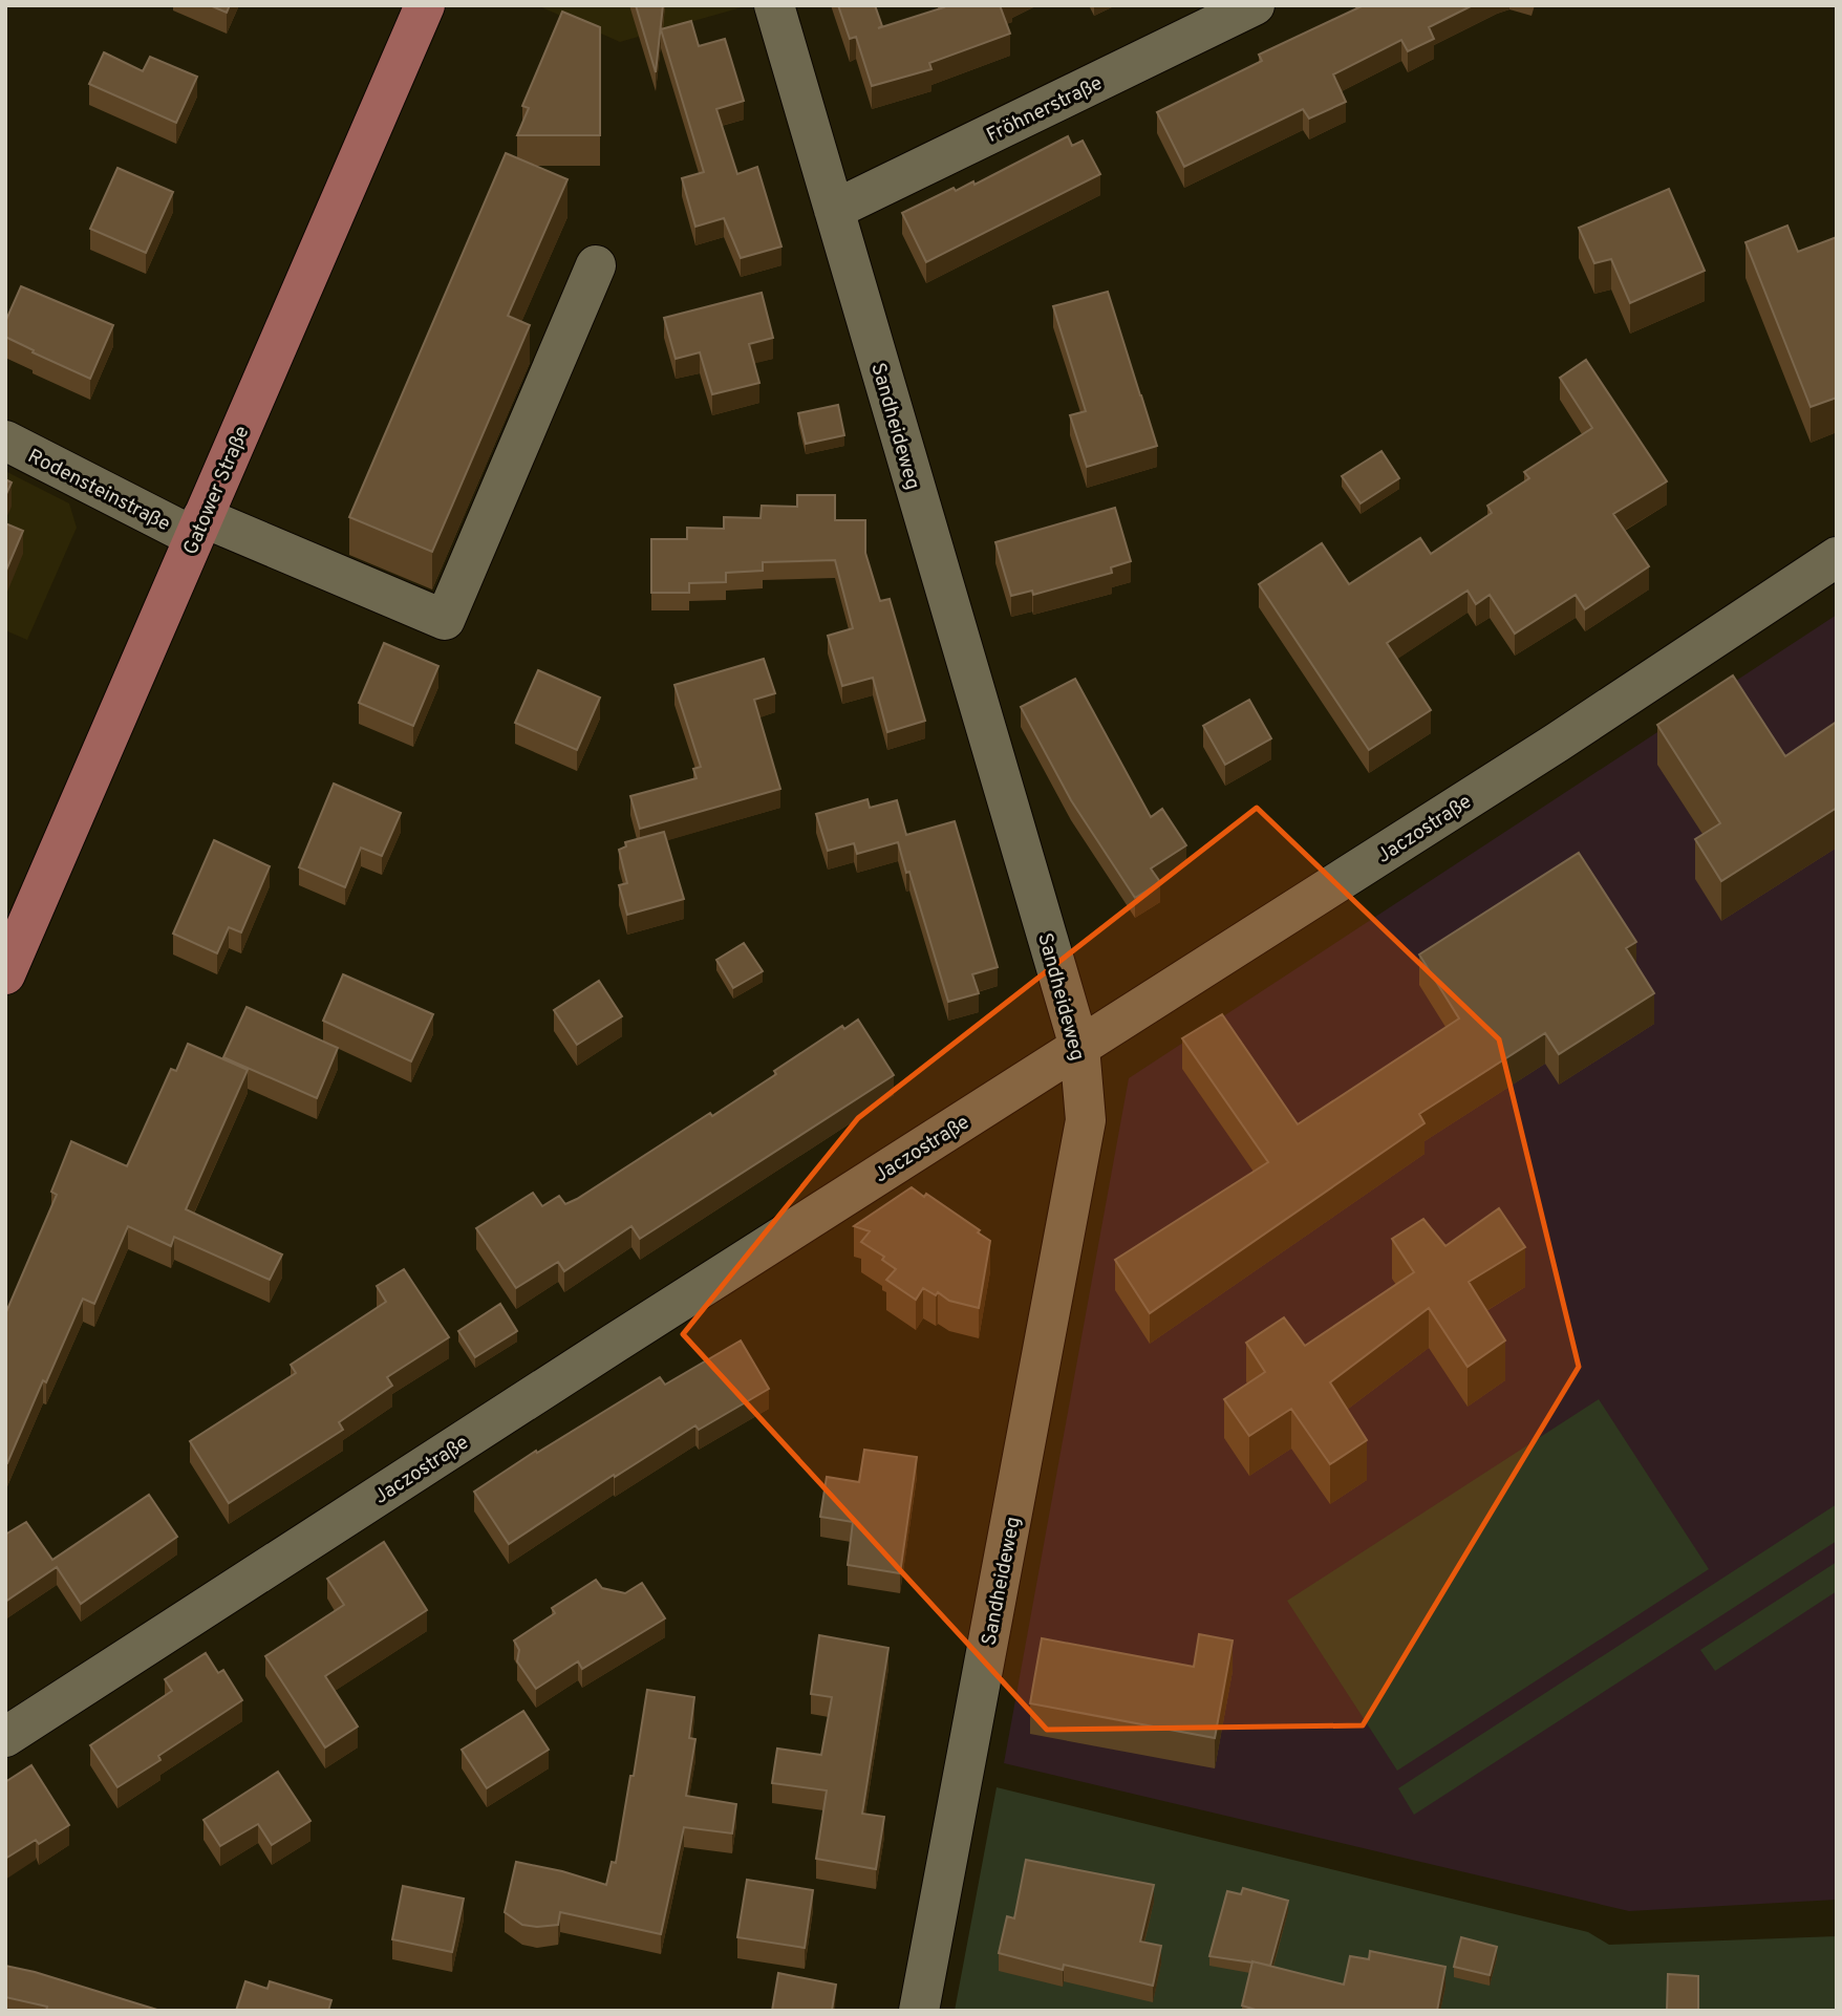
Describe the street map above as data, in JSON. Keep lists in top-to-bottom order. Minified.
{"streets":{"main road":["Gatower Straße"],"street":["Fröhnerstraße","Sandheideweg","Rodensteinstraße","Jaczostraße"]},"crossings":[["Fröhnerstraße","Sandheideweg"],["Sandheideweg","Jaczostraße"],["Rodensteinstraße","Gatower Straße"]]}
